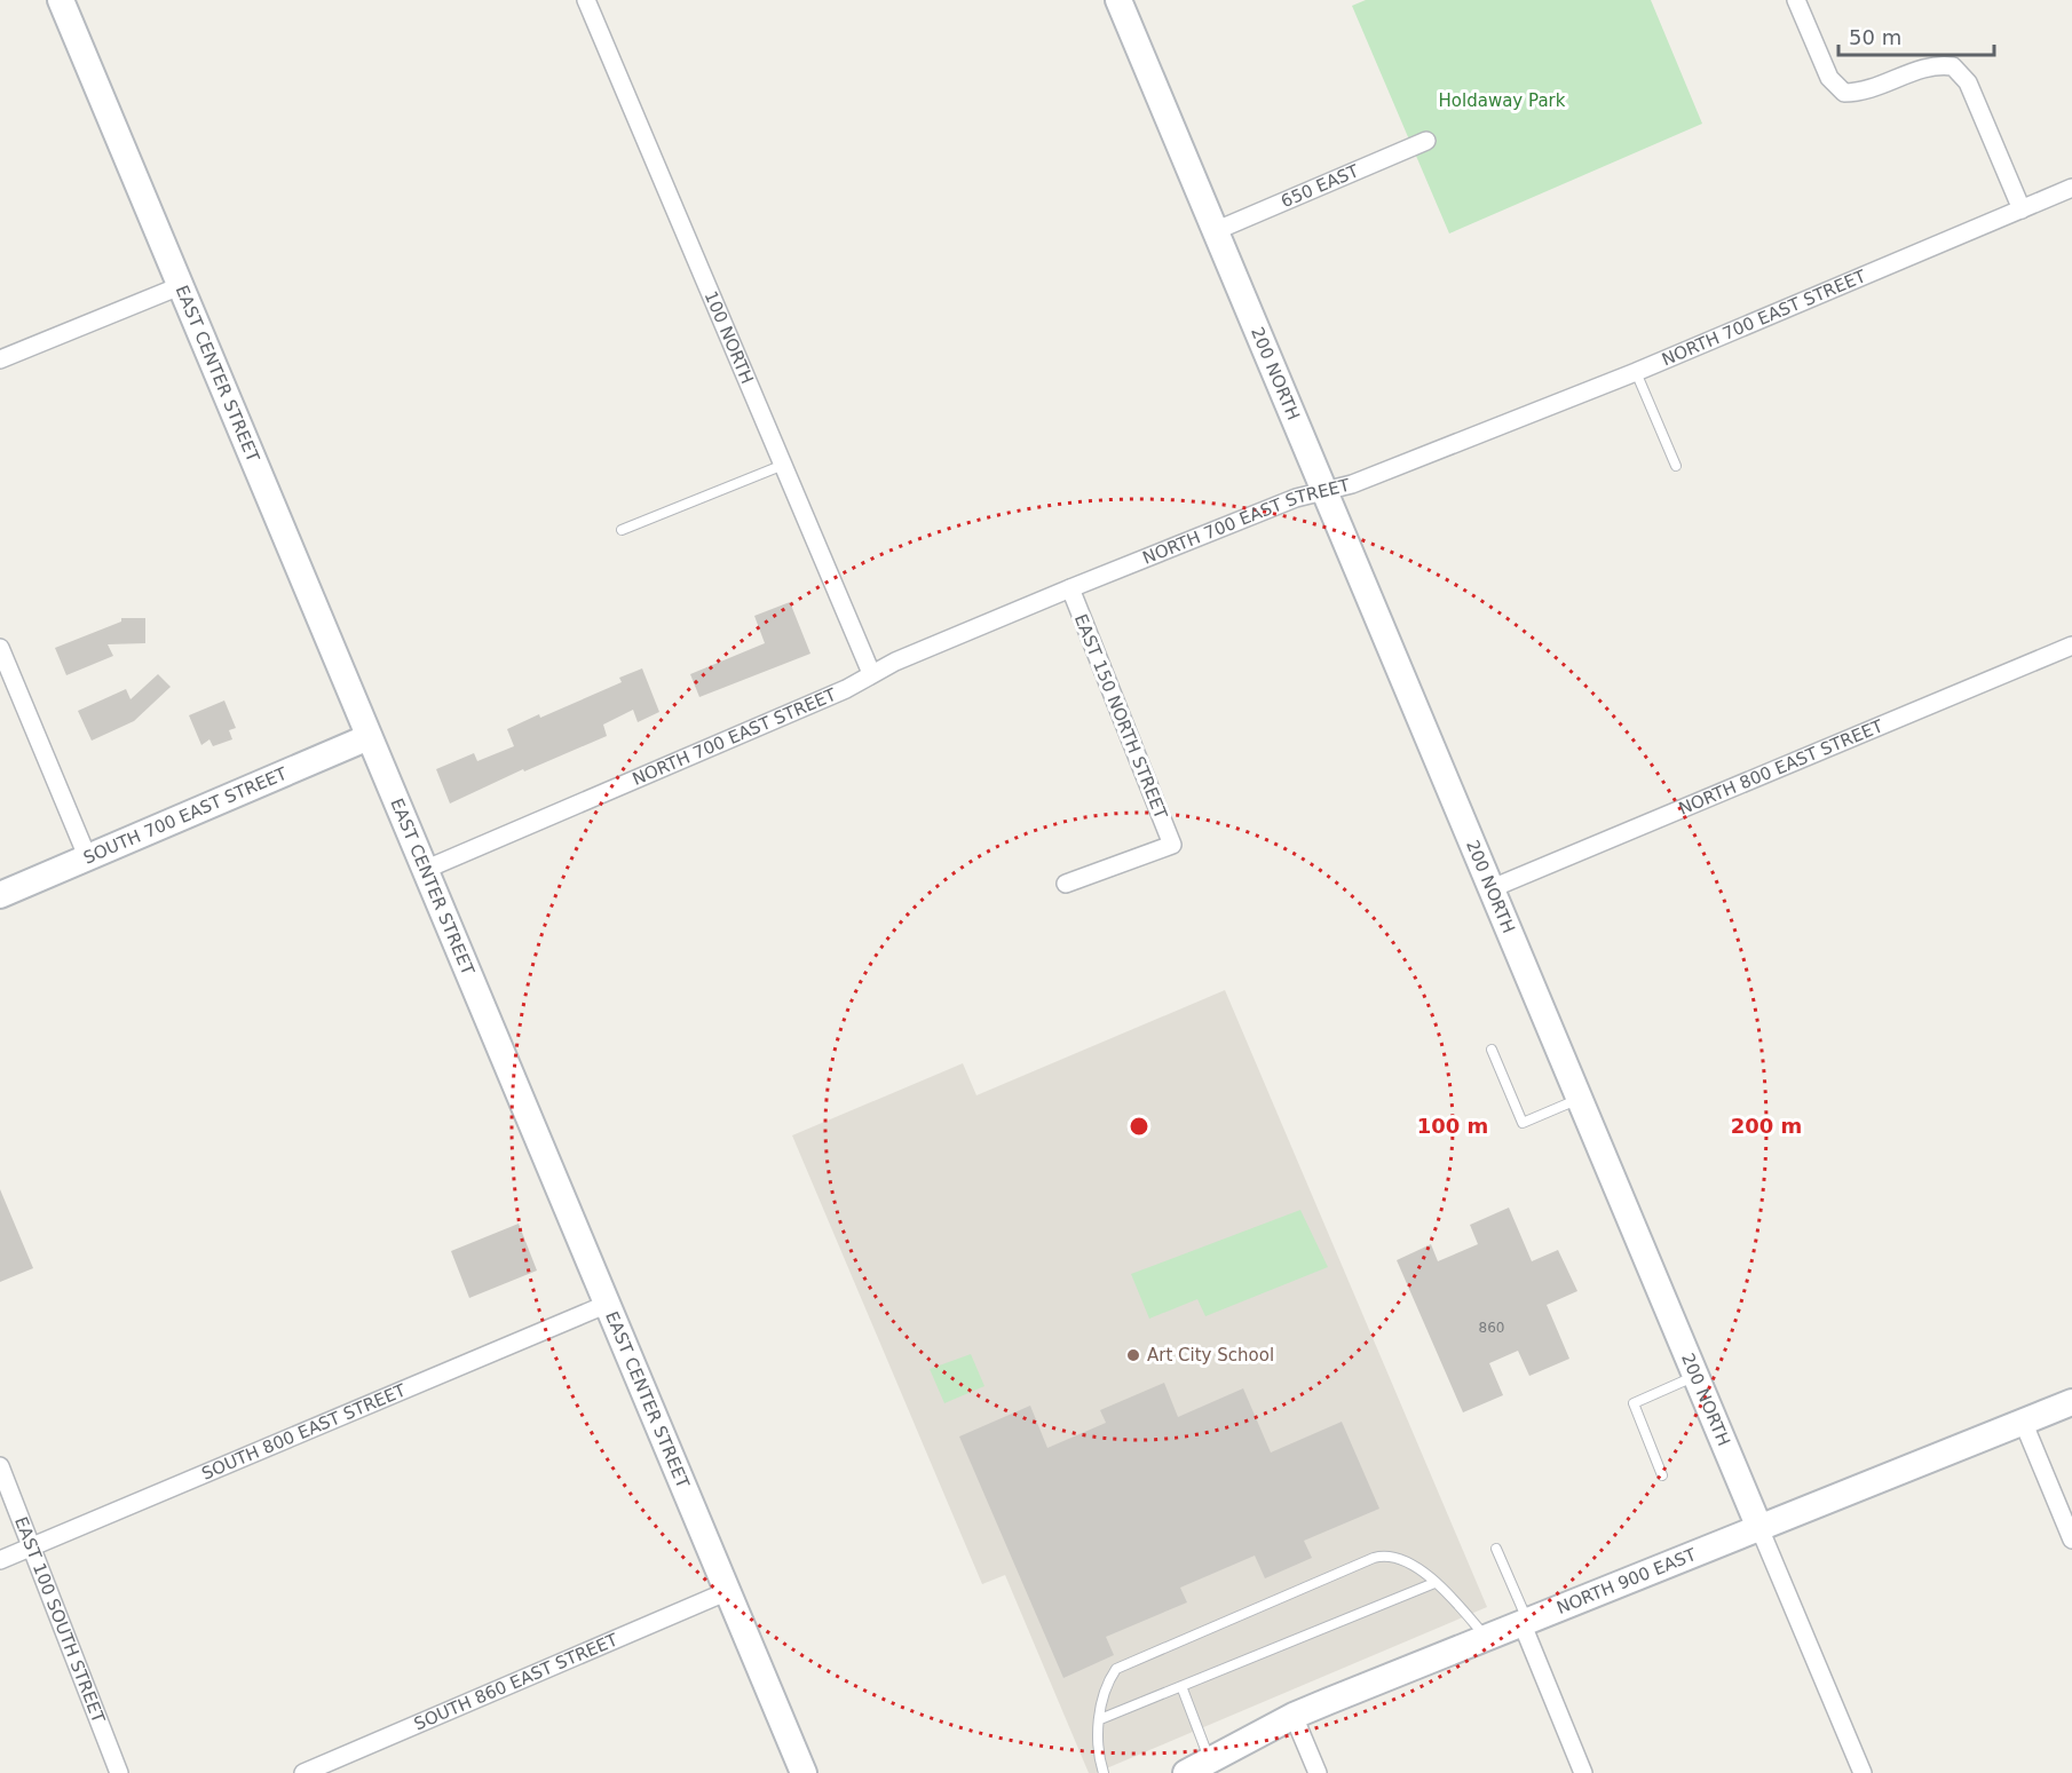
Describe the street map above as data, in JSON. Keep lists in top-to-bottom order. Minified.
{"streets":{"street":["650 EAST","NORTH 700 EAST STREET","100 NORTH","EAST CENTER STREET","200 NORTH","EAST 150 NORTH STREET","NORTH 800 EAST STREET","SOUTH 700 EAST STREET","SOUTH 800 EAST STREET","NORTH 900 EAST","EAST 100 SOUTH STREET","SOUTH 860 EAST STREET"]},"crossings":[["650 EAST","200 NORTH"],["NORTH 700 EAST STREET","100 NORTH"],["NORTH 700 EAST STREET","EAST CENTER STREET"],["NORTH 700 EAST STREET","200 NORTH"],["NORTH 700 EAST STREET","EAST 150 NORTH STREET"],["EAST CENTER STREET","SOUTH 700 EAST STREET"],["EAST CENTER STREET","SOUTH 800 EAST STREET"],["EAST CENTER STREET","SOUTH 860 EAST STREET"],["200 NORTH","NORTH 800 EAST STREET"],["200 NORTH","NORTH 900 EAST"],["SOUTH 800 EAST STREET","EAST 100 SOUTH STREET"]],"parks":["Holdaway Park"],"places":["Art City School"],"house_numbers":["860"],"scale_bar":"50 m","rings":["100 m","200 m"]}
